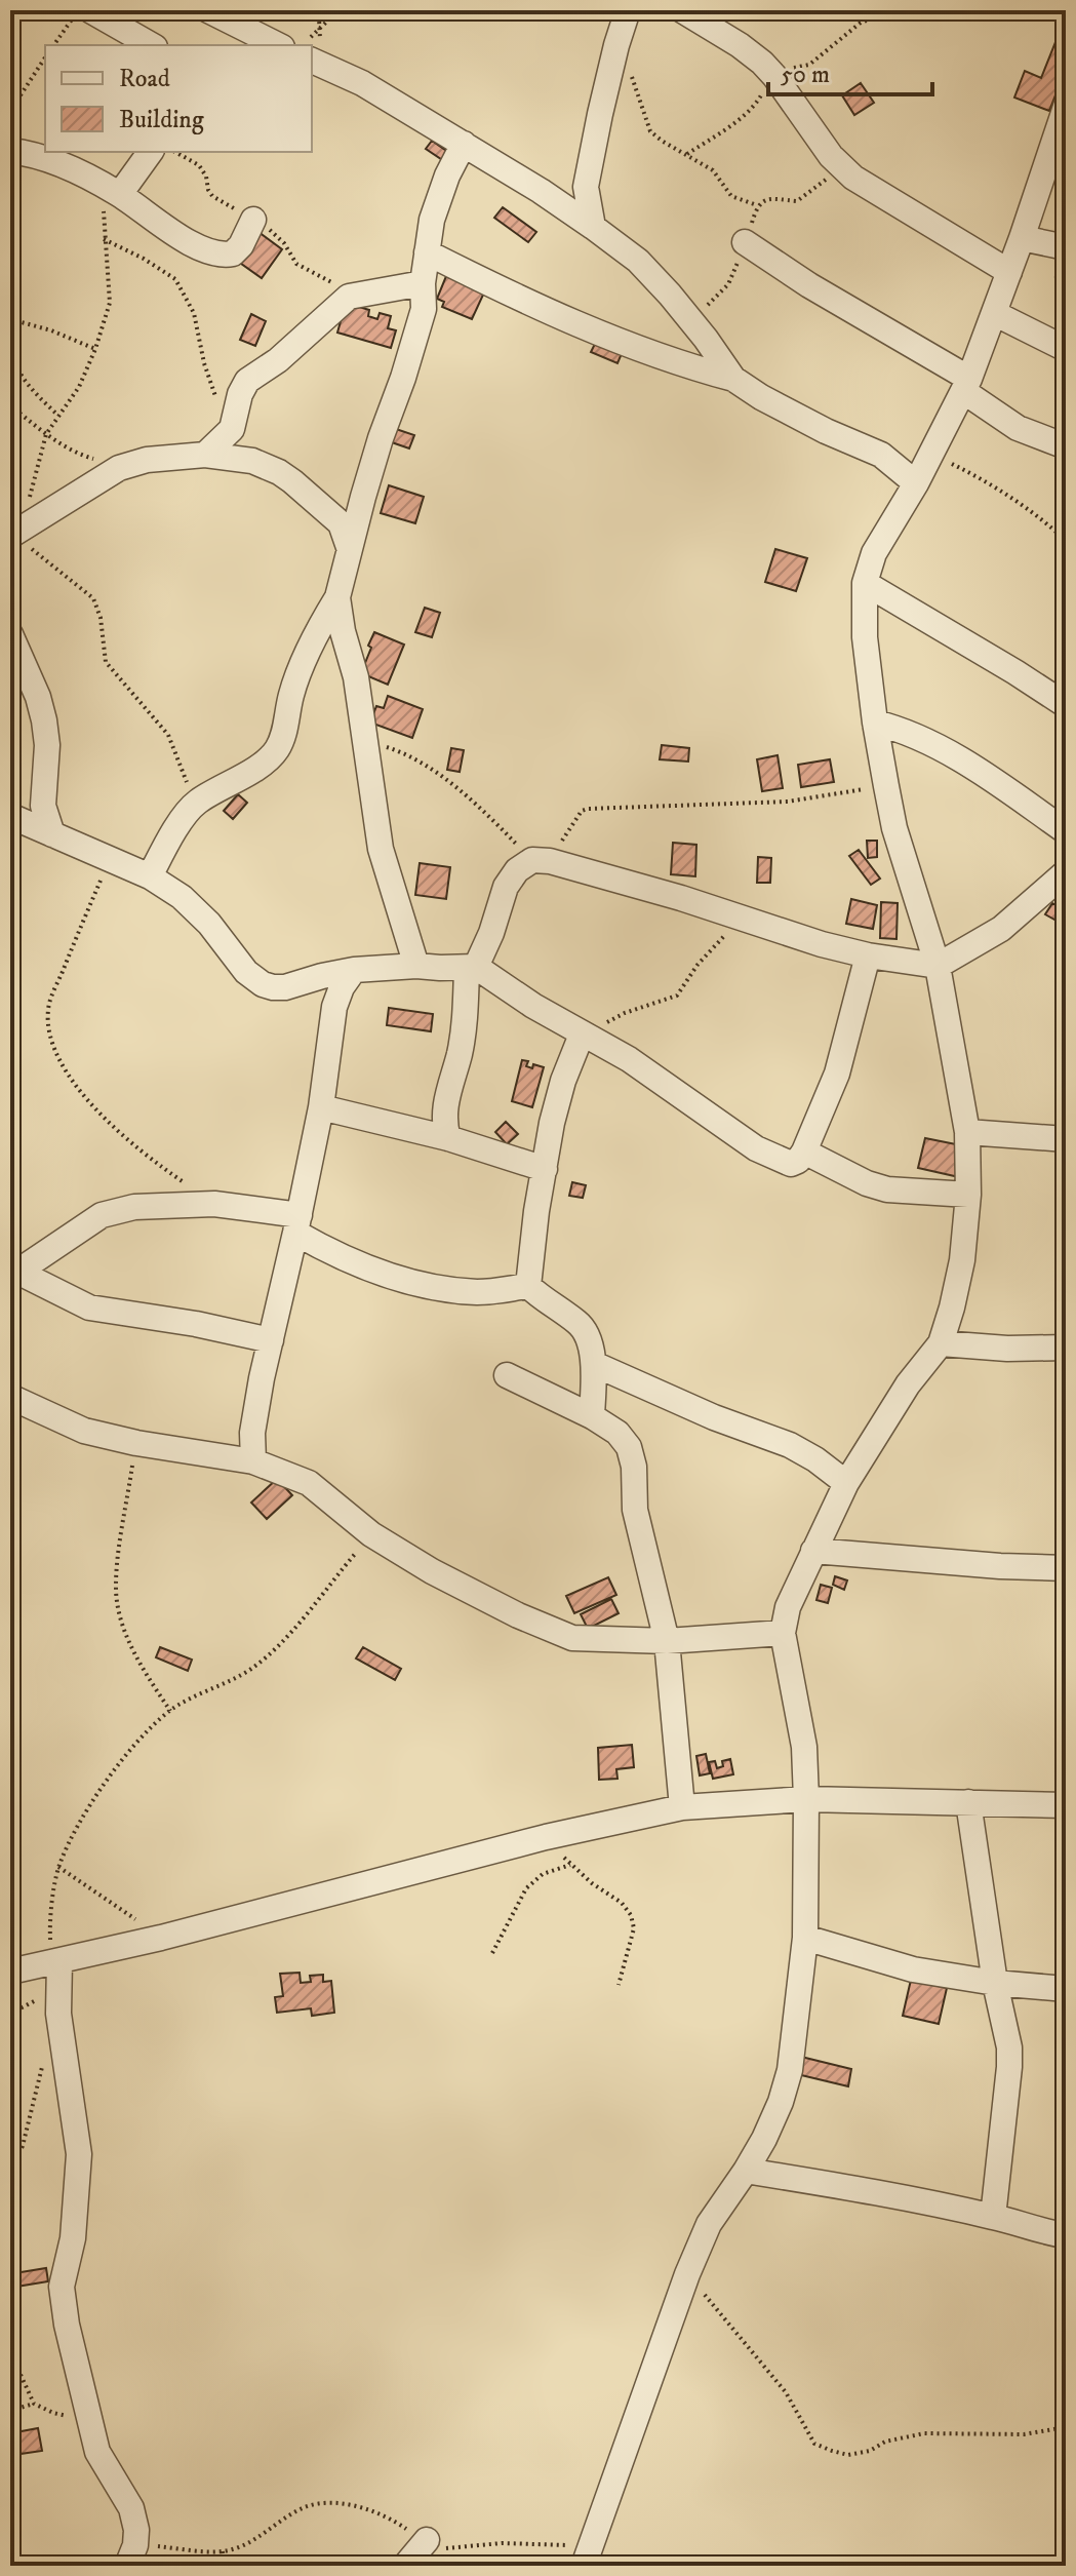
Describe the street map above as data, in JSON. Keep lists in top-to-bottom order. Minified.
{"legend":["Road","Building"],"scale_bar":"50 m"}
